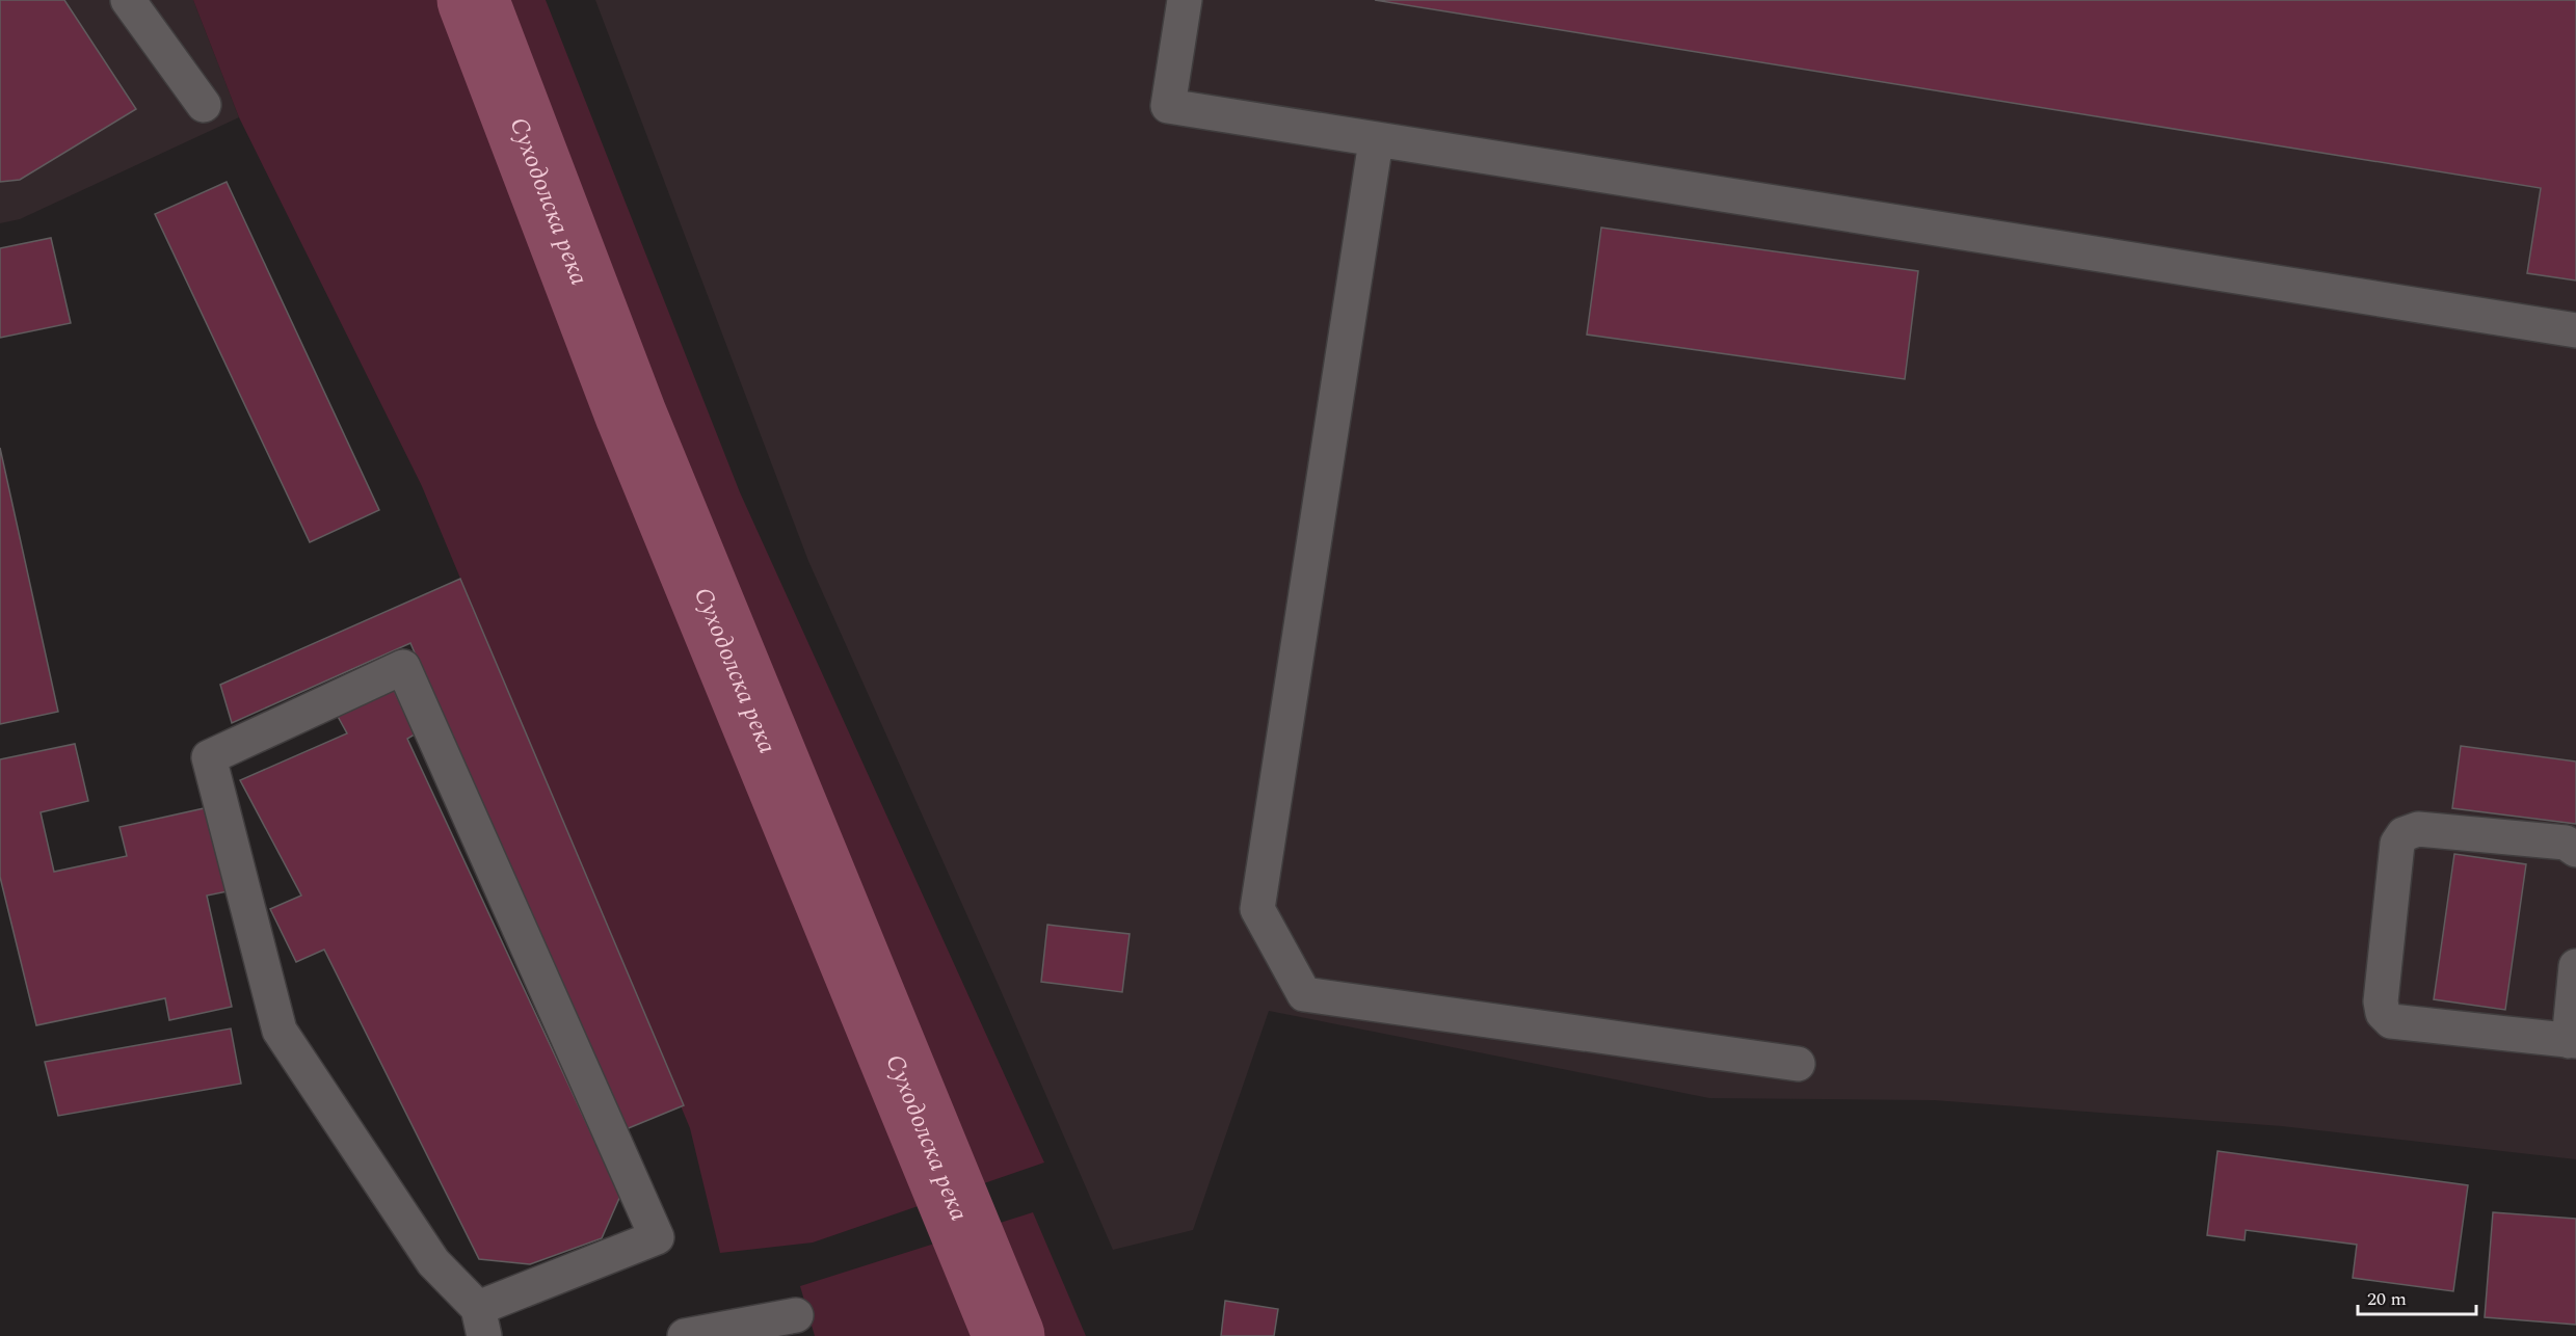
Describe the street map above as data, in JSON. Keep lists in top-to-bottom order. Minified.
{"water":["Суходолска река"],"scale_bar":"20 m"}
